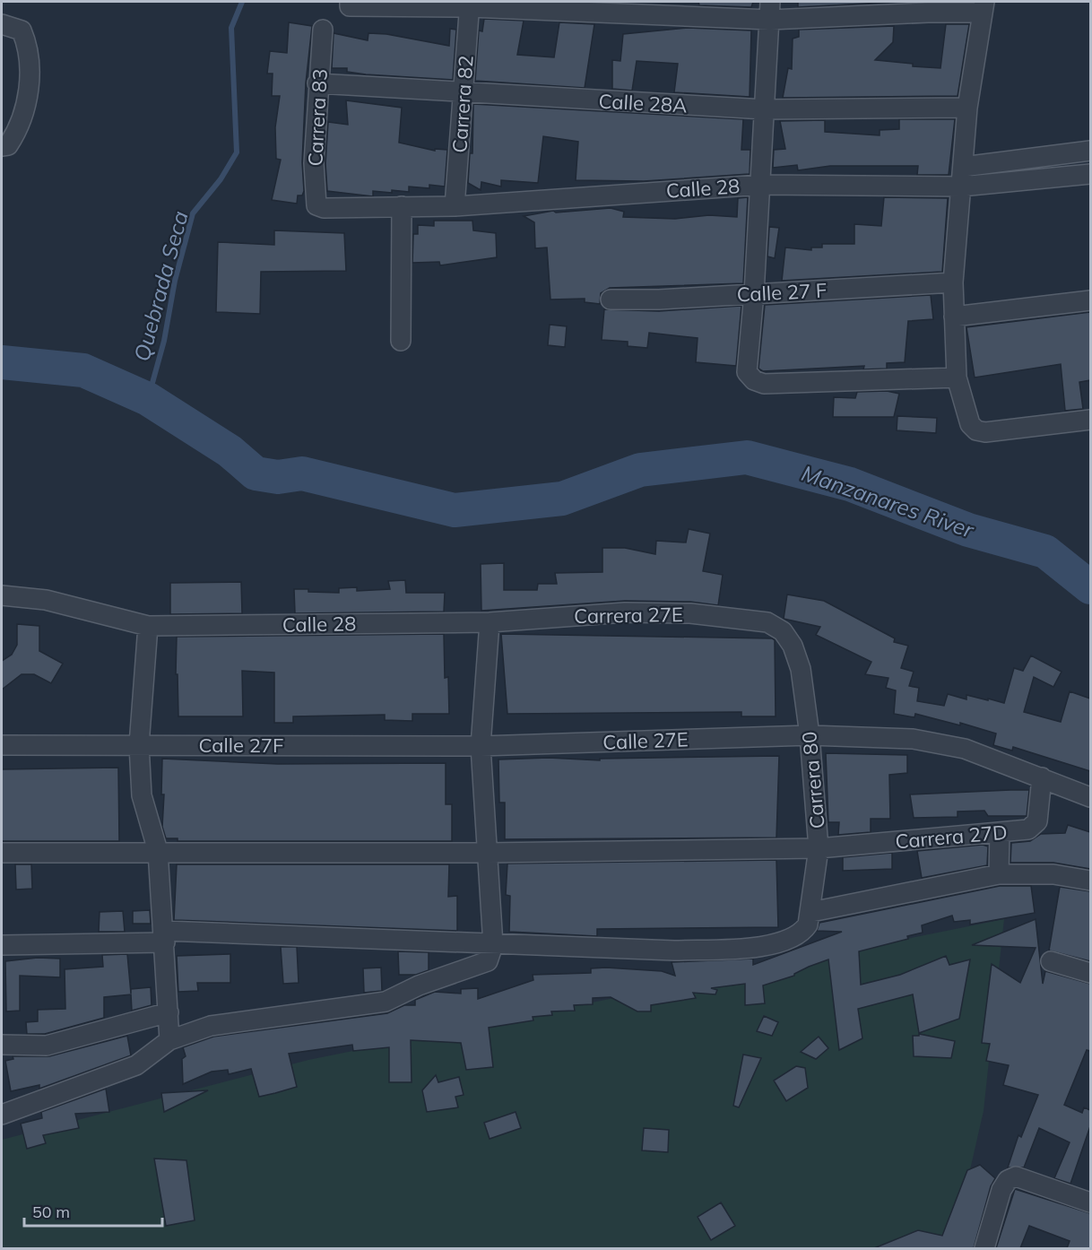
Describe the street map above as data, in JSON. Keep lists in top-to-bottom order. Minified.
{"streets":{"street":["Calle 28A","Carrera 82","Carrera 83","Calle 28","Calle 27 F","Carrera 27E","Calle 27E","Calle 27F","Carrera 80","Carrera 27D"]},"crossings":[["Calle 28A","Carrera 82"],["Calle 28A","Carrera 83"],["Carrera 82","Calle 28"],["Carrera 83","Calle 28"],["Calle 28","Carrera 27E"],["Carrera 27E","Carrera 80"],["Calle 27E","Calle 27F"],["Calle 27E","Carrera 80"],["Carrera 80","Carrera 27D"]],"water":["Quebrada Seca","Manzanares River"],"scale_bar":"50 m"}
